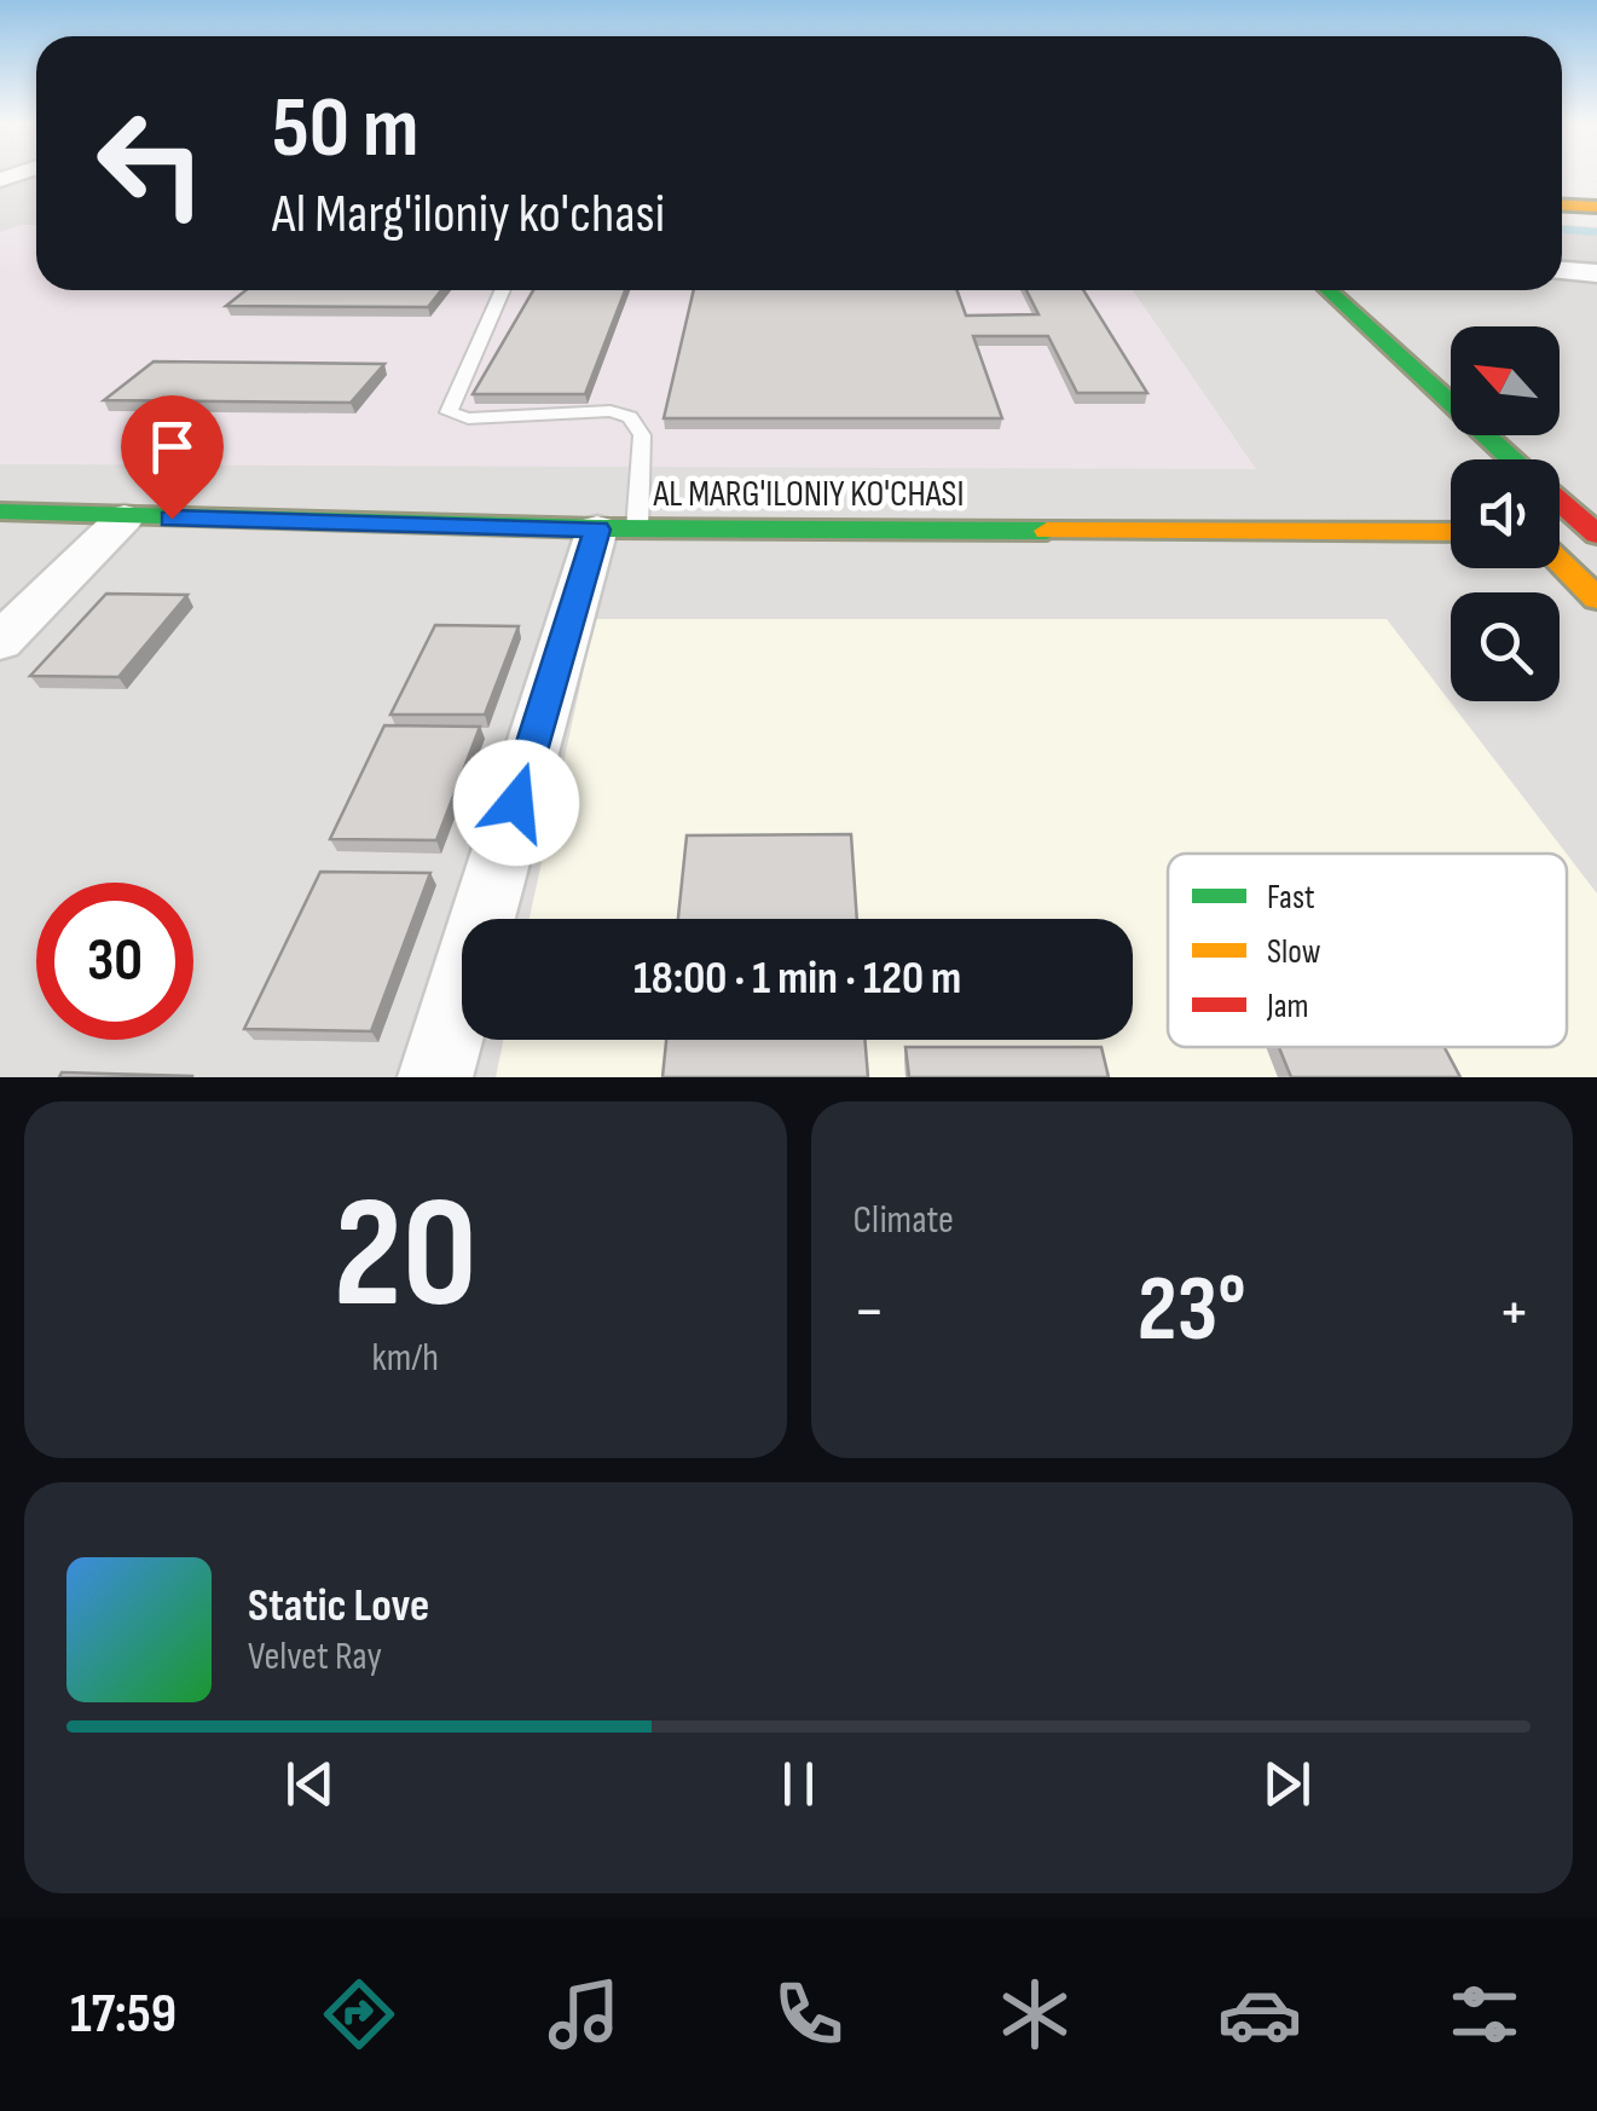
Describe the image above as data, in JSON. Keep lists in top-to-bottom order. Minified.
{"streets":{"street":["AL MARG'ILONIY KO'CHASI"]},"legend":["Fast","Slow","Jam"],"north":"top left","page":{"turn":["50 m","Al Marg'iloniy ko'chasi"],"limit":"30","trip":"18:00 · 1 min · 120 m","tile":[["20","km/h"],"Climate"],"heat":["−","23°","+"],"song":["Static Love","Velvet Ray"],"tabs":"17:59"}}
